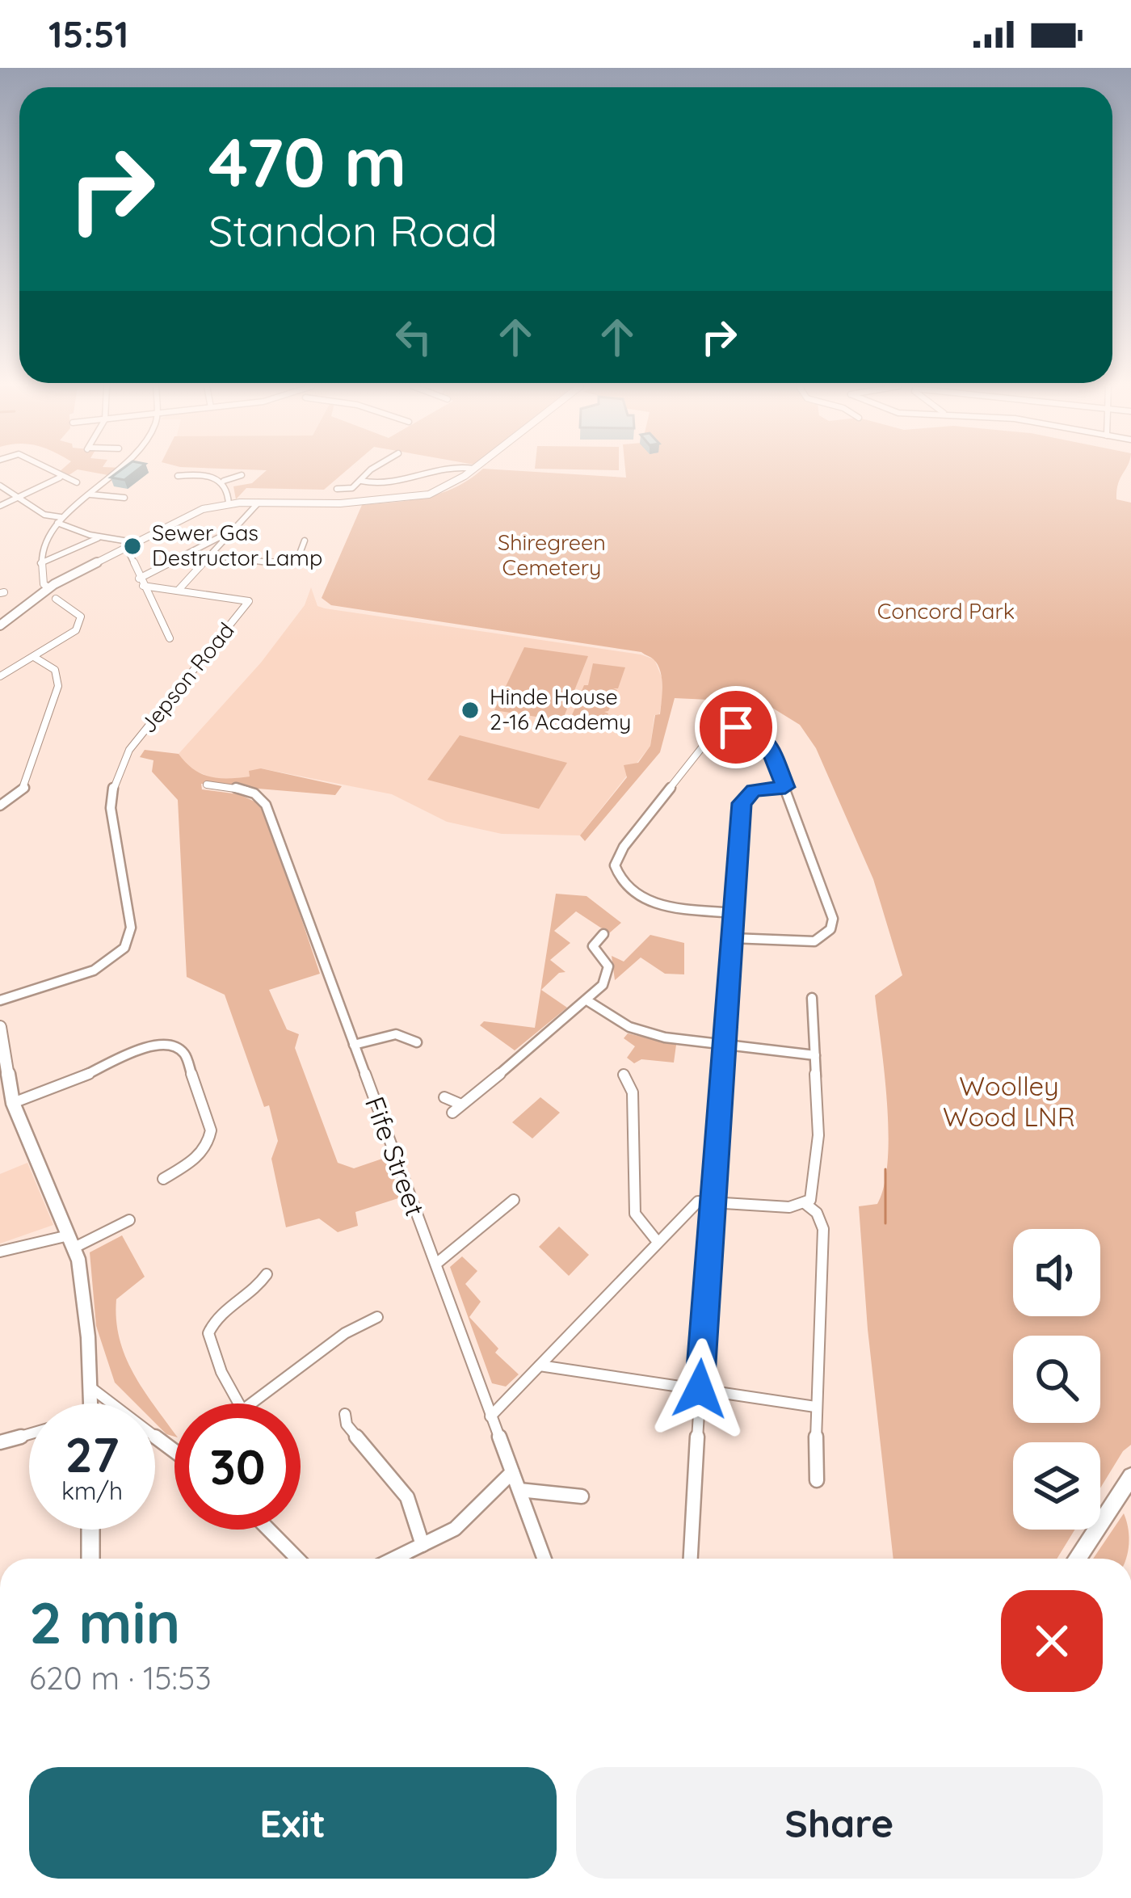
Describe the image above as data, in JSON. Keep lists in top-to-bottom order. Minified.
{"streets":{"street":["Jepson Road","Fife Street"]},"parks":["Shiregreen Cemetery","Concord Park","Woolley Wood LNR"],"places":["Sewer Gas Destructor Lamp","Hinde House 2-16 Academy"],"page":{"status":"15:51","turn":["470 m","Standon Road"],"speed":"27 km/h","limit":"30","heading":["2 min","620 m · 15:53"],"buttons":["Exit","Share"]}}
